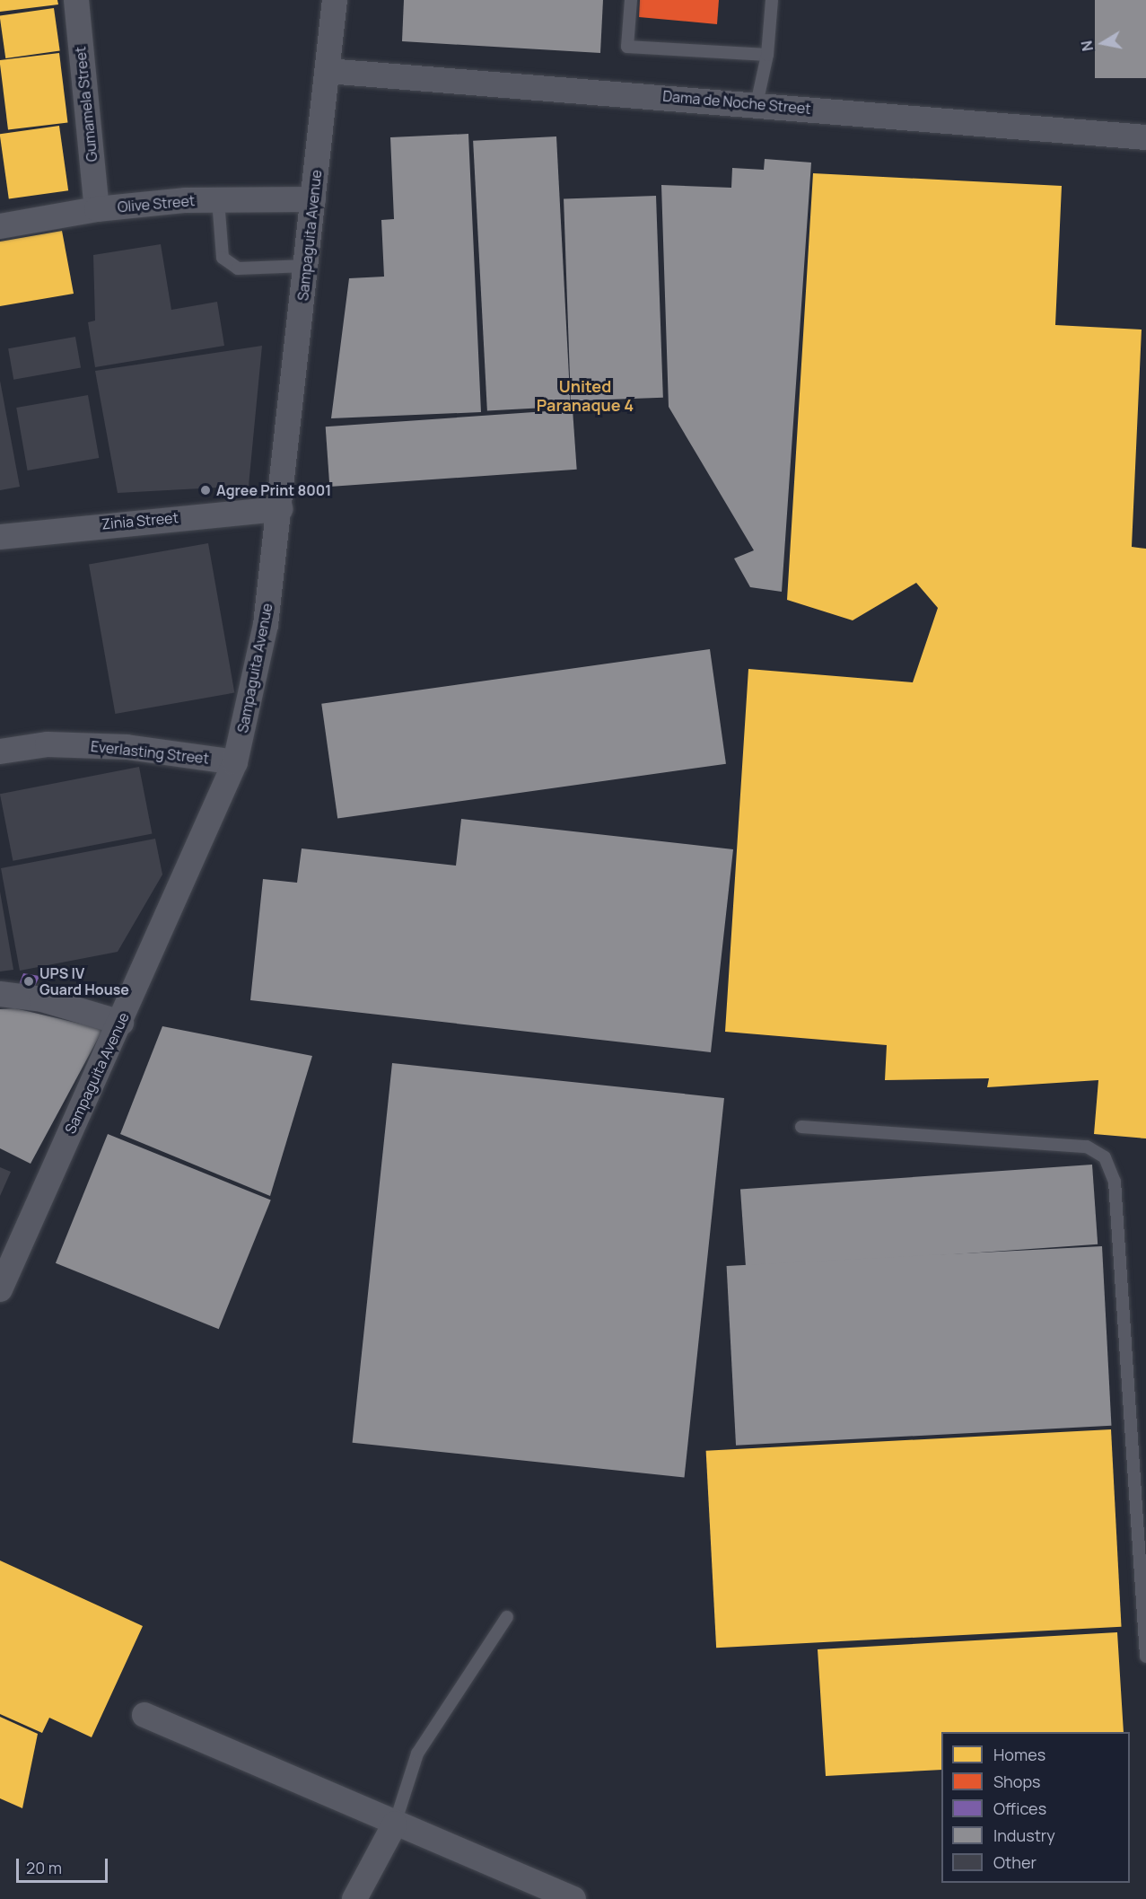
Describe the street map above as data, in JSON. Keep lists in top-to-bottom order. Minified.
{"streets":{"street":["Dama de Noche Street","Gumamela Street","Olive Street","Sampaguita Avenue","Zinia Street","Everlasting Street"]},"crossings":[["Dama de Noche Street","Sampaguita Avenue"],["Gumamela Street","Olive Street"],["Olive Street","Sampaguita Avenue"],["Sampaguita Avenue","Zinia Street"],["Sampaguita Avenue","Everlasting Street"]],"districts":["United Paranaque 4"],"places":["Agree Print 8001","UPS IV Guard House"],"legend":["Homes","Shops","Offices","Industry","Other"],"scale_bar":"20 m","north":"left"}
